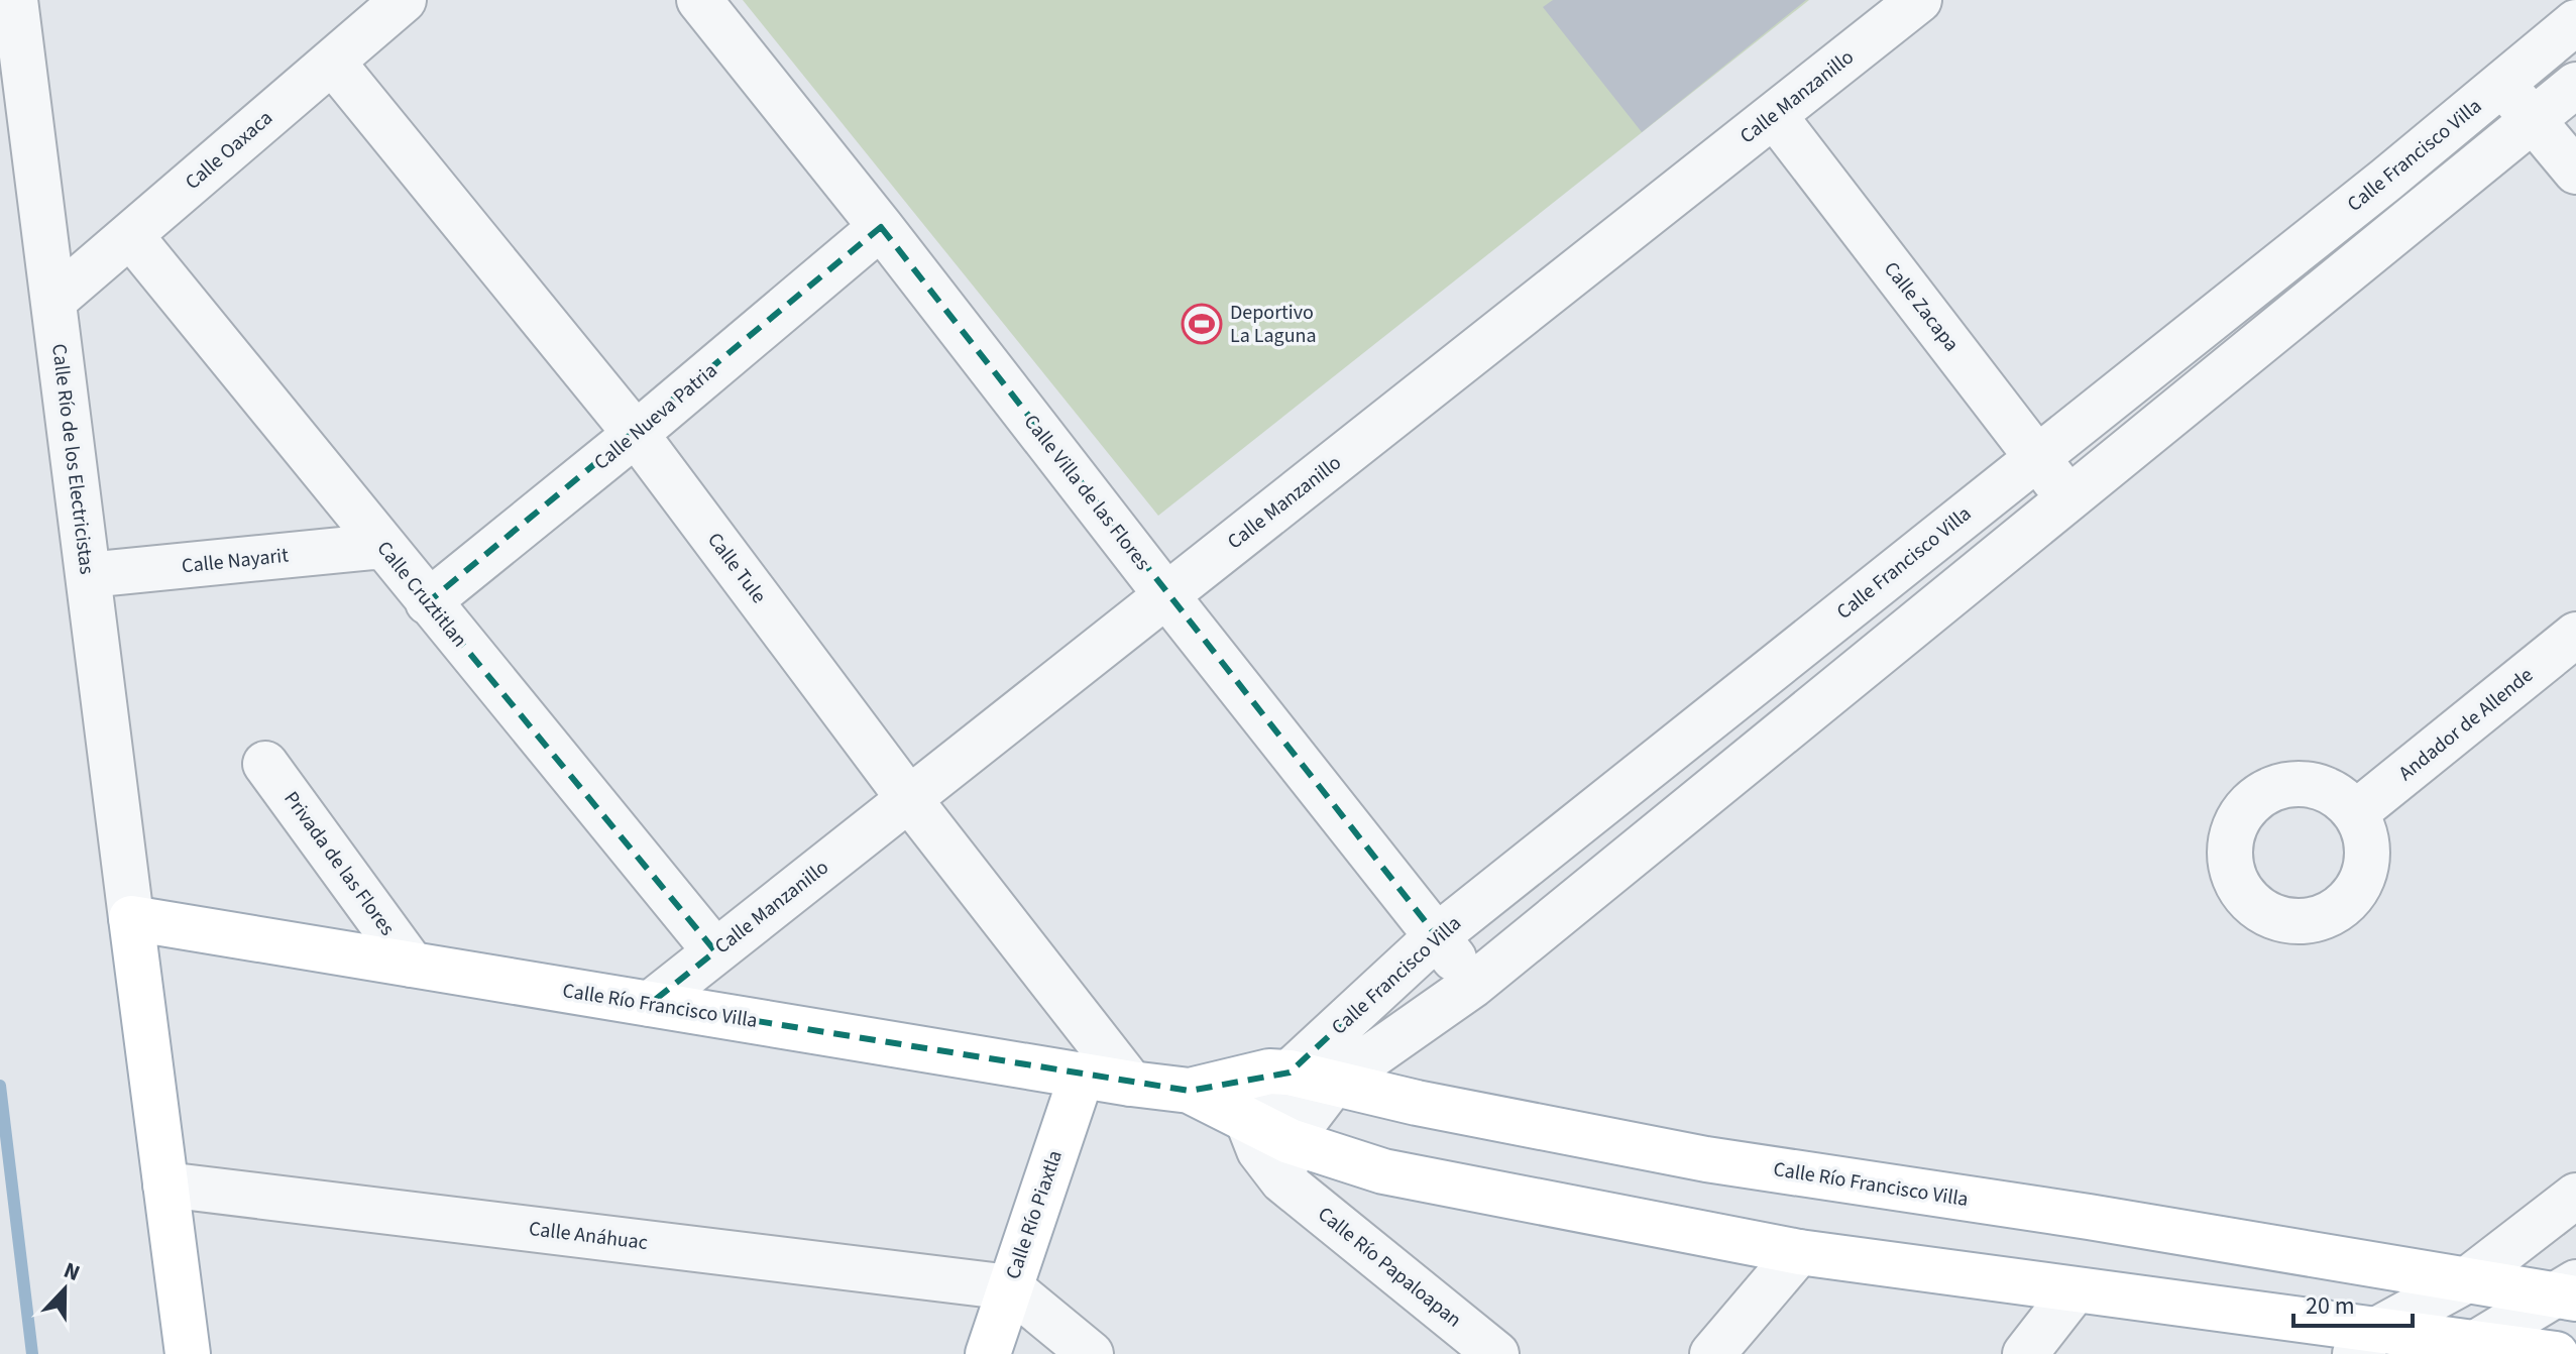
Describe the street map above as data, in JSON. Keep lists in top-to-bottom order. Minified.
{"streets":{"main road":["Calle Río Francisco Villa","Calle Río Piaxtla"],"street":["Calle Manzanillo","Calle Oaxaca","Calle Francisco Villa","Calle Zacapa","Calle Nueva Patria","Calle Río de los Electricistas","Calle Villa de las Flores","Calle Nayarit","Calle Tule","Calle Cruztitlan","Andador de Allende","Privada de las Flores","Calle Anáhuac","Calle Río Papaloapan"]},"crossings":[["Calle Manzanillo","Calle Zacapa"],["Calle Manzanillo","Calle Villa de las Flores"],["Calle Manzanillo","Calle Tule"],["Calle Manzanillo","Calle Cruztitlan"],["Calle Manzanillo","Calle Río Francisco Villa"],["Calle Oaxaca","Calle Río de los Electricistas"],["Calle Oaxaca","Calle Tule"],["Calle Oaxaca","Calle Cruztitlan"],["Calle Francisco Villa","Calle Zacapa"],["Calle Francisco Villa","Calle Villa de las Flores"],["Calle Francisco Villa","Calle Río Francisco Villa"],["Calle Francisco Villa","Calle Río Papaloapan"],["Calle Nueva Patria","Calle Villa de las Flores"],["Calle Nueva Patria","Calle Tule"],["Calle Nueva Patria","Calle Cruztitlan"],["Calle Río de los Electricistas","Calle Nayarit"],["Calle Río de los Electricistas","Calle Río Francisco Villa"],["Calle Nayarit","Calle Cruztitlan"],["Calle Tule","Calle Río Francisco Villa"],["Privada de las Flores","Calle Río Francisco Villa"],["Calle Río Francisco Villa","Calle Río Piaxtla"],["Calle Río Francisco Villa","Calle Río Papaloapan"],["Calle Río Piaxtla","Calle Anáhuac"]],"places":{"sports":["Deportivo La Laguna"]},"scale_bar":"20 m","north":"top"}
